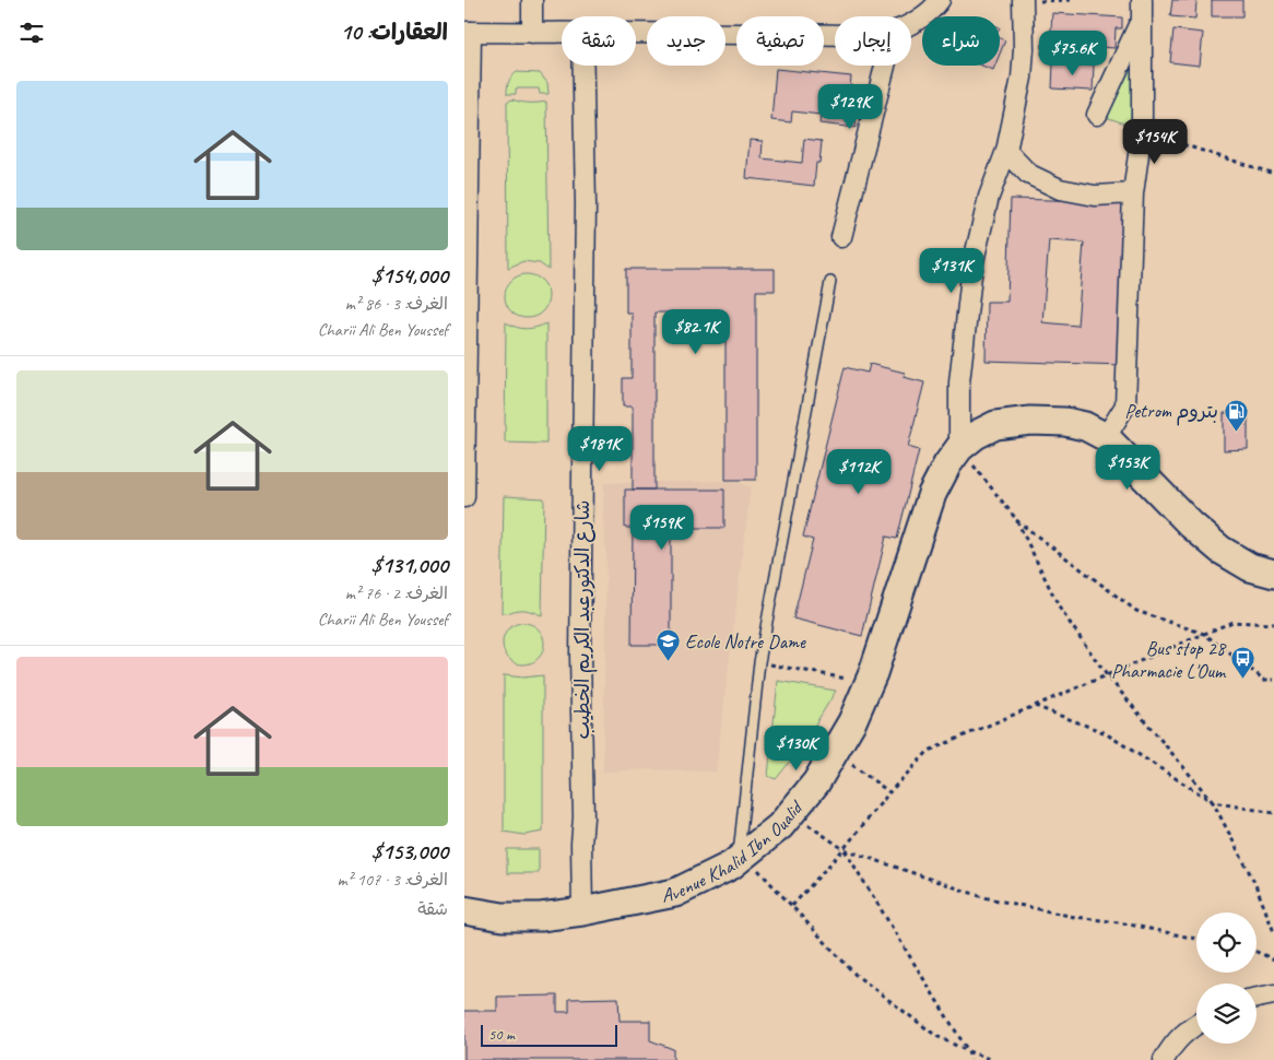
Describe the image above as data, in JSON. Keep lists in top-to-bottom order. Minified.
{"streets":{"main road":["Avenue Khalid Ibn Oualid"],"street":["شارع الدكتورعبد الكريم الخطيب"]},"crossings":[["شارع الدكتورعبد الكريم الخطيب","Avenue Khalid Ibn Oualid"]],"places":{"fuel station":["Petrom بتروم"],"school or university":["Ecole Notre Dame"],"bus stop":["Bus stop 28 Pharmacie L'Oum"]},"scale_bar":"50 m","page":{"heading":"العقارات: 10","chip":["شراء","إيجار","تصفية","جديد","شقة"],"price":["$75.6K","$129K","$154K","$131K","$82.1K","$181K","$153K","$112K","$159K","$130K"],"list":[{"name":"$154,000","note":"الغرف: 3 · 86 m² · Charïi Ali Ben Youssef"},{"name":"$131,000","note":"الغرف: 2 · 76 m² · Charïi Ali Ben Youssef"},{"name":"$153,000","note":"الغرف: 3 · 107 m² · شقة"}],"scale":"50 m"}}
